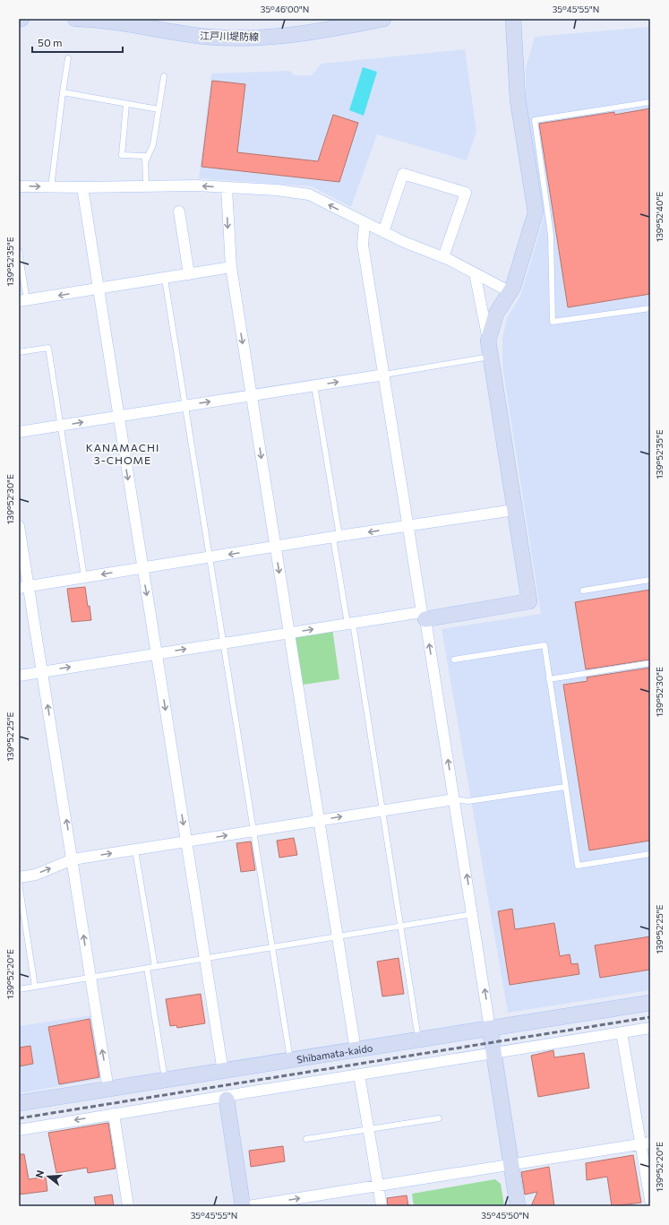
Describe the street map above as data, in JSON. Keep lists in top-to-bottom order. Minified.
{"streets":{"street":["江戸川堤防線","Shibamata-kaido"]},"districts":["KANAMACHI 3-CHOME"],"scale_bar":"50 m","north":"left","coordinates":["35°46'00\"N","35°45'55\"N","139°52'40\"E","139°52'35\"E","139°52'30\"E","139°52'25\"E","139°52'20\"E","35°45'50\"N"]}
